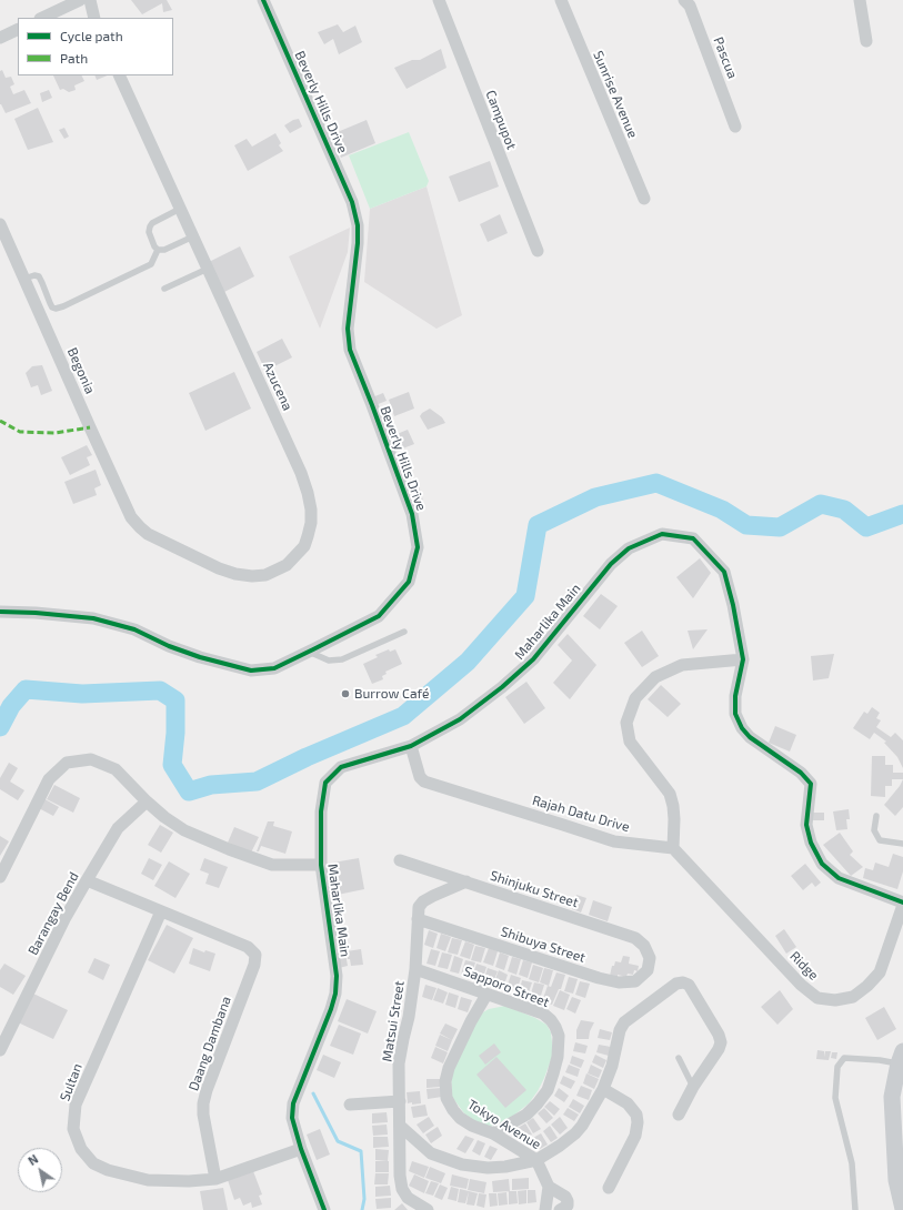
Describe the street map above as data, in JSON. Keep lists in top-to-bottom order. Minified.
{"streets":{"street":["Pascua","Sunrise Avenue","Beverly Hills Drive","Campupot","Begonia","Azucena","Maharlika Main","Rajah Datu Drive","Shinjuku Street","Barangay Bend","Shibuya Street","Ridge","Sapporo Street","Matsui Street","Daang Dambana","Sultan","Tokyo Avenue"]},"crossings":[["Begonia","Azucena"],["Maharlika Main","Rajah Datu Drive"],["Maharlika Main","Ridge"],["Maharlika Main","Sultan"],["Rajah Datu Drive","Ridge"],["Shinjuku Street","Shibuya Street"],["Shinjuku Street","Matsui Street"],["Shibuya Street","Matsui Street"],["Sapporo Street","Matsui Street"],["Sapporo Street","Tokyo Avenue"],["Daang Dambana","Sultan"]],"places":["Burrow Café"],"legend":["Cycle path","Path"],"north":"top left"}
